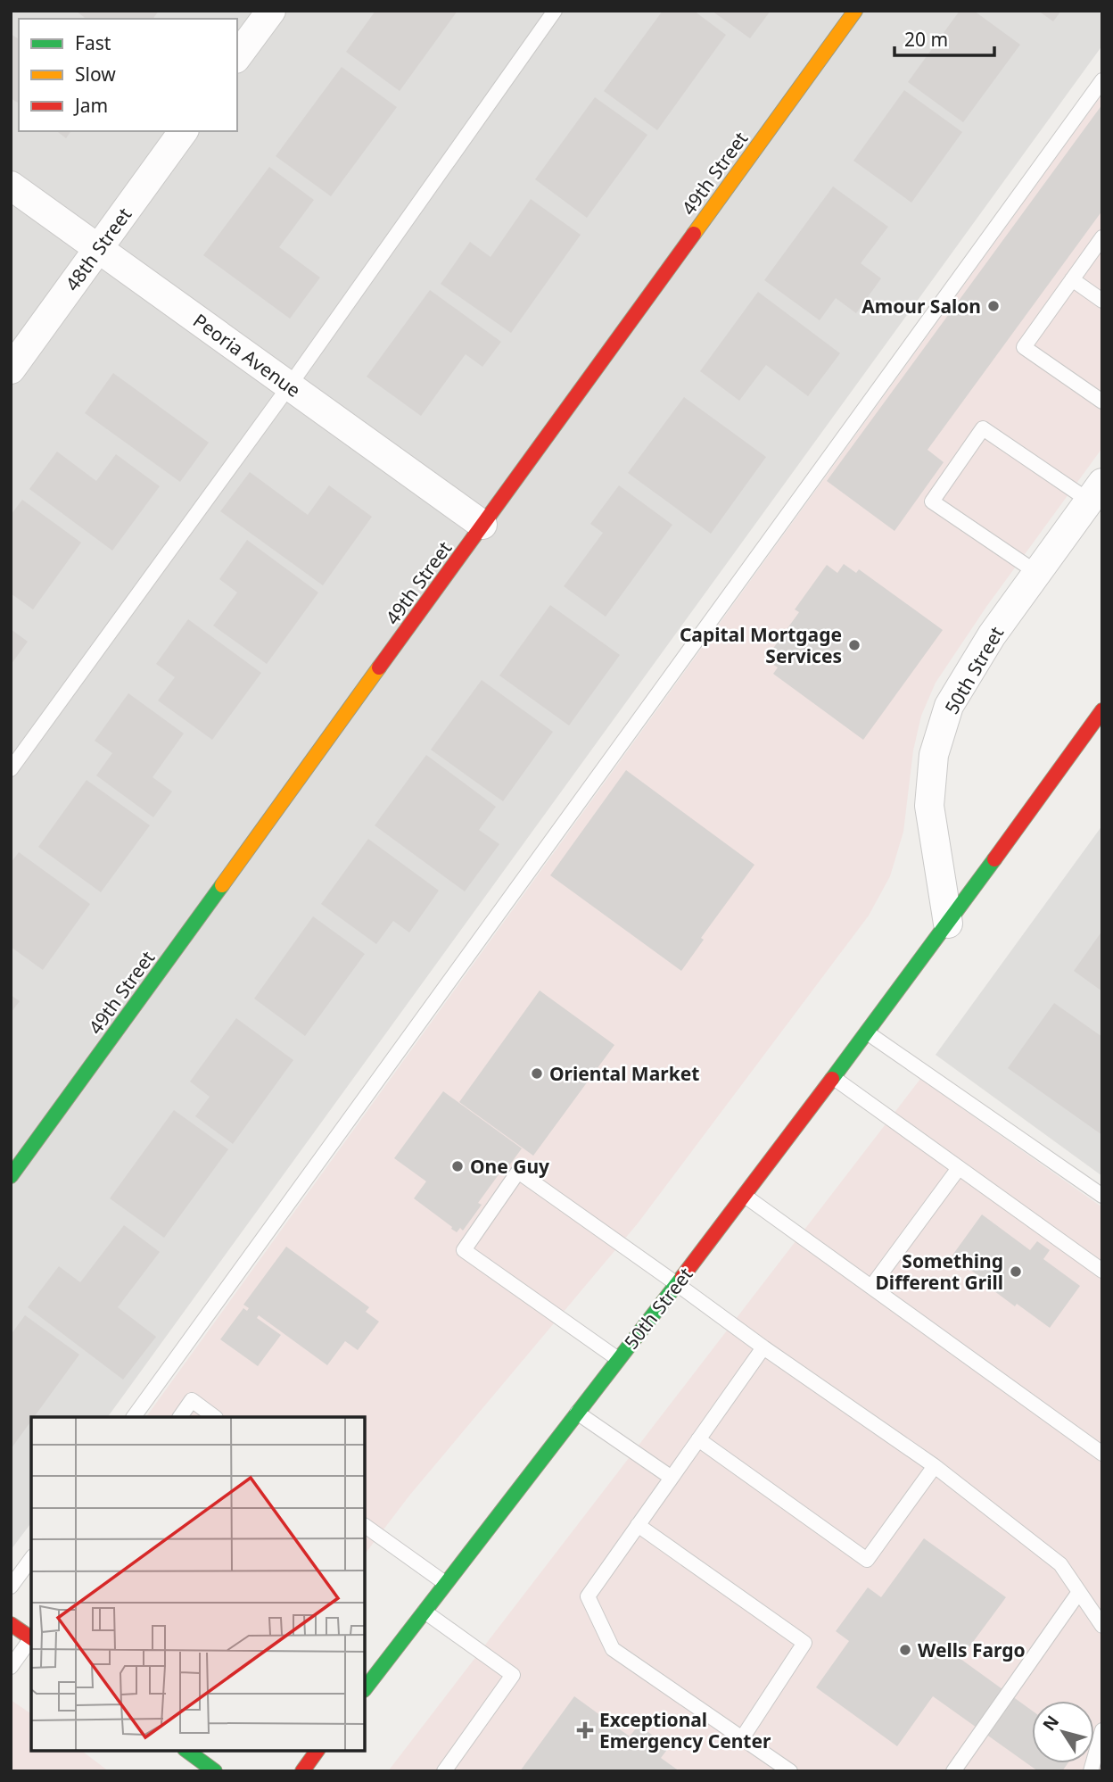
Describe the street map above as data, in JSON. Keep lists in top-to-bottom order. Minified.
{"streets":{"street":["49th Street","48th Street","Peoria Avenue","50th Street"]},"crossings":[["49th Street","Peoria Avenue"],["48th Street","Peoria Avenue"]],"places":{"other":["Amour Salon","Capital Mortgage Services","Oriental Market","One Guy","Something Different Grill","Wells Fargo"],"health":["Exceptional Emergency Center"]},"legend":["Fast","Slow","Jam"],"scale_bar":"20 m","north":"top left"}
